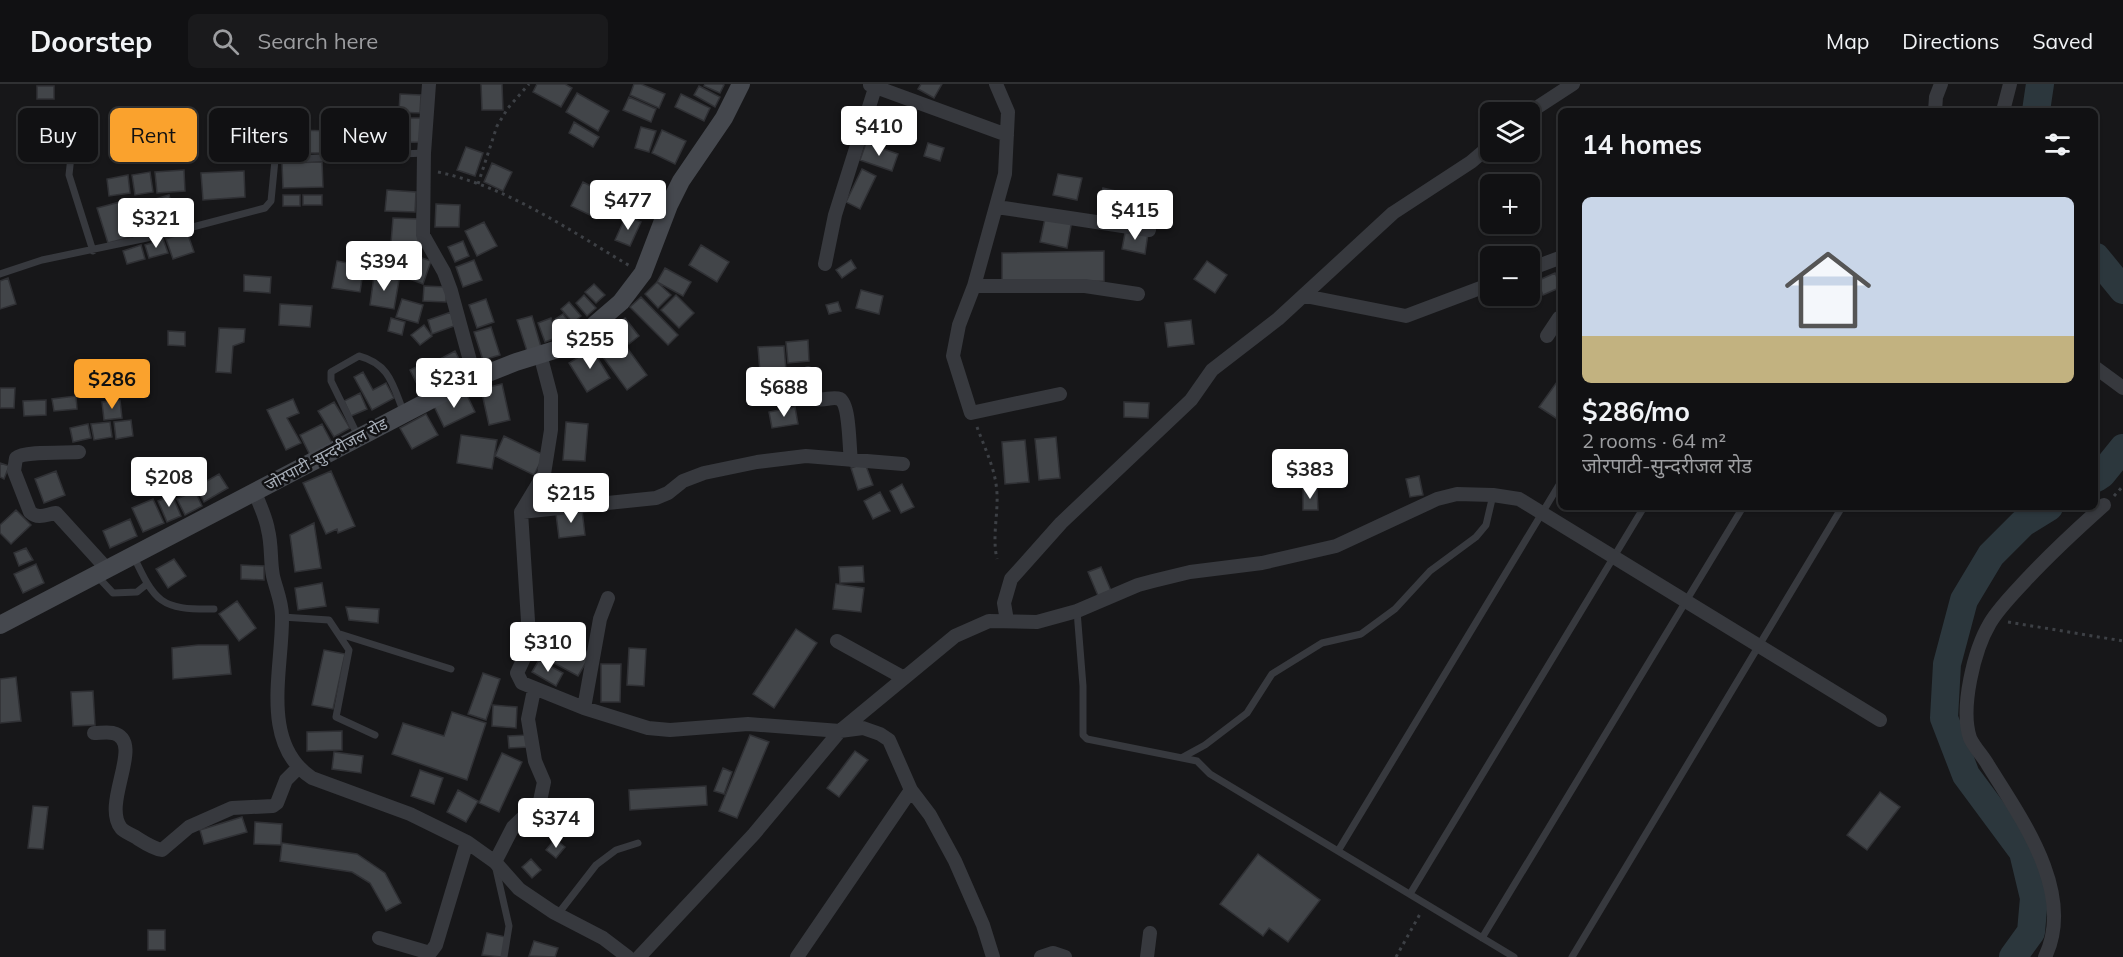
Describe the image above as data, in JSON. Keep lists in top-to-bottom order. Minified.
{"streets":{"main road":["जोरपाटी-सुन्दरीजल रोड"]},"page":{"header":"Doorstep","search":"Search here","nav":["Map","Directions","Saved"],"map_buttons":["+","−"],"price":["$410","$477","$415","$321","$394","$255","$231","$286","$688","$383","$208","$215","$310","$374"],"chip":["Buy","Rent","Filters","New"],"heading":"14 homes","list":[{"name":"$286/mo","note":"2 rooms · 64 m² · जोरपाटी-सुन्दरीजल रोड"}]}}
